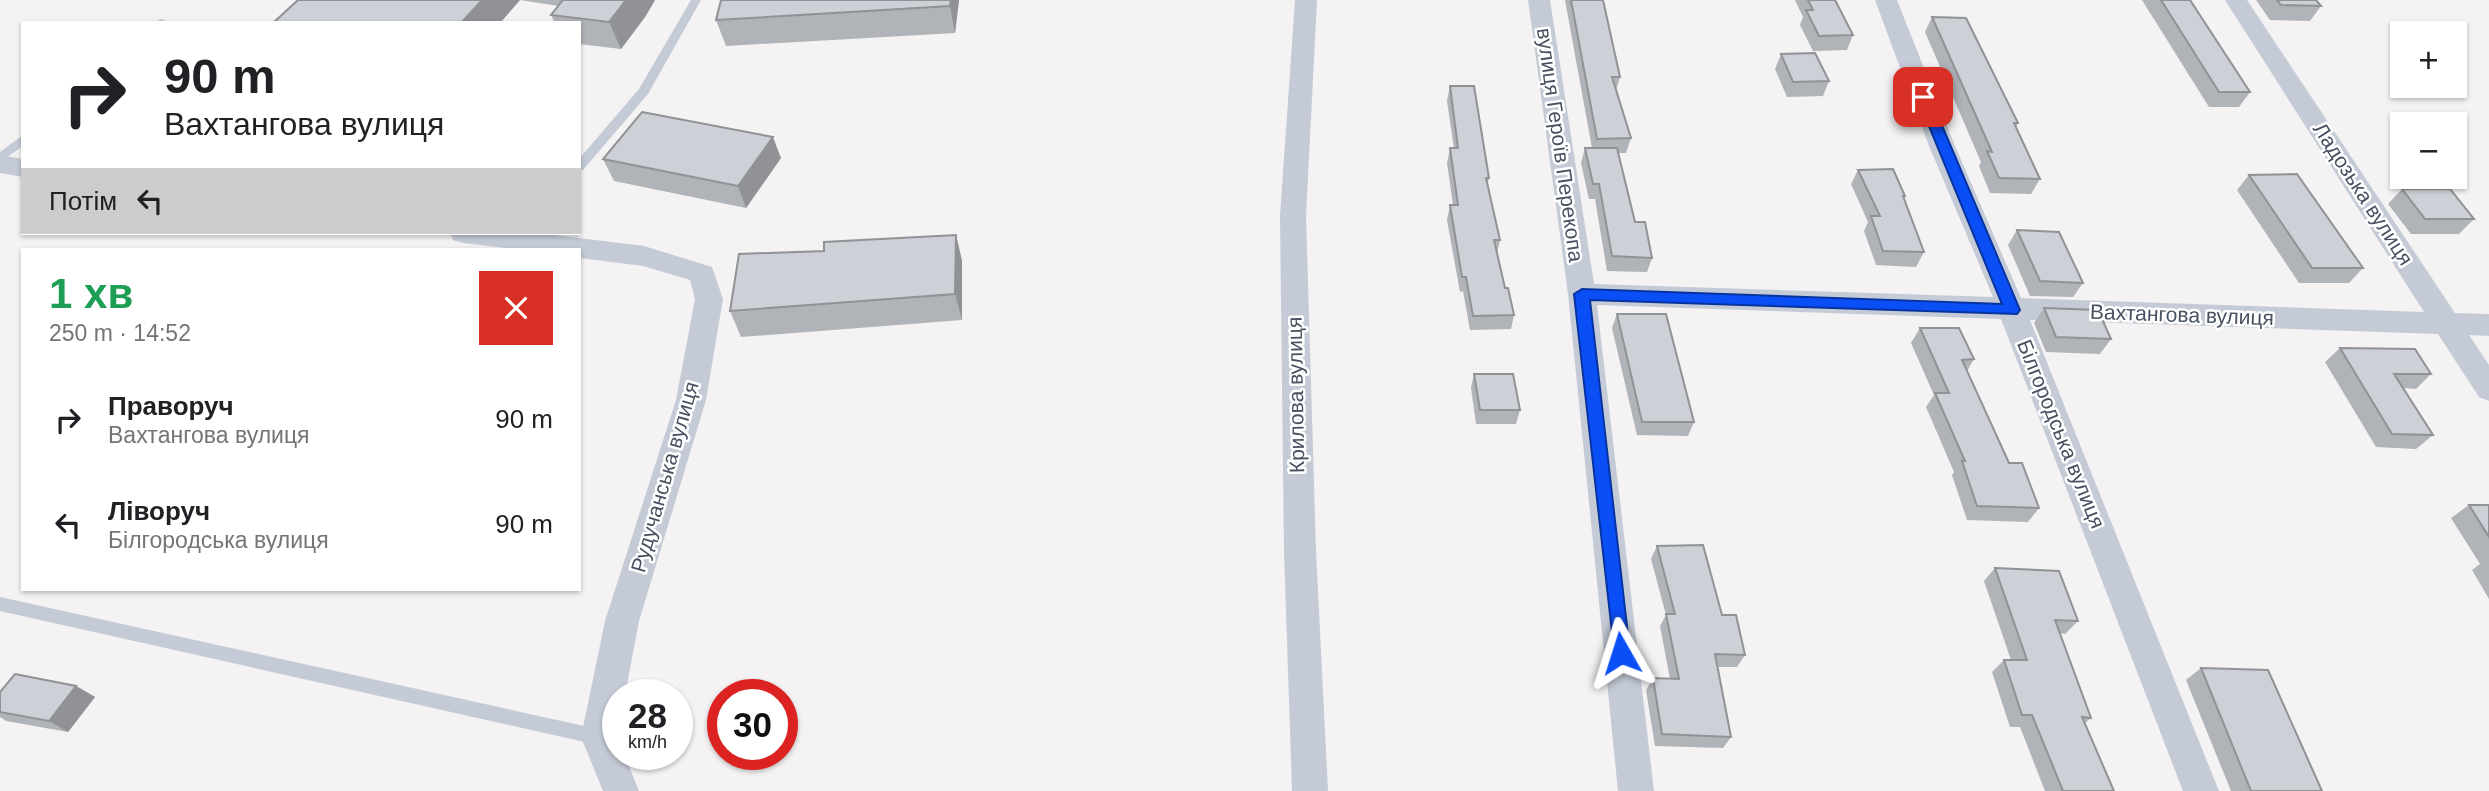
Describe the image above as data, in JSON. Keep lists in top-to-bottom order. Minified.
{"streets":{"street":["вулиця Героїв Перекопа","Ладозька вулиця","Вахтангова вулиця","Крилова вулиця","Білгородська вулиця","Рудучанська вулиця"]},"crossings":[["вулиця Героїв Перекопа","Вахтангова вулиця"],["Ладозька вулиця","Вахтангова вулиця"],["Вахтангова вулиця","Білгородська вулиця"]],"page":{"map_buttons":["+","−"],"turn":["90 m","Вахтангова вулиця"],"then":"Потім","heading":["1 хв","250 m · 14:52"],"list":[{"name":"Праворуч","note":"Вахтангова вулиця","value":"90 m"},{"name":"Ліворуч","note":"Білгородська вулиця","value":"90 m"}],"speed":"28 km/h","limit":"30"}}
